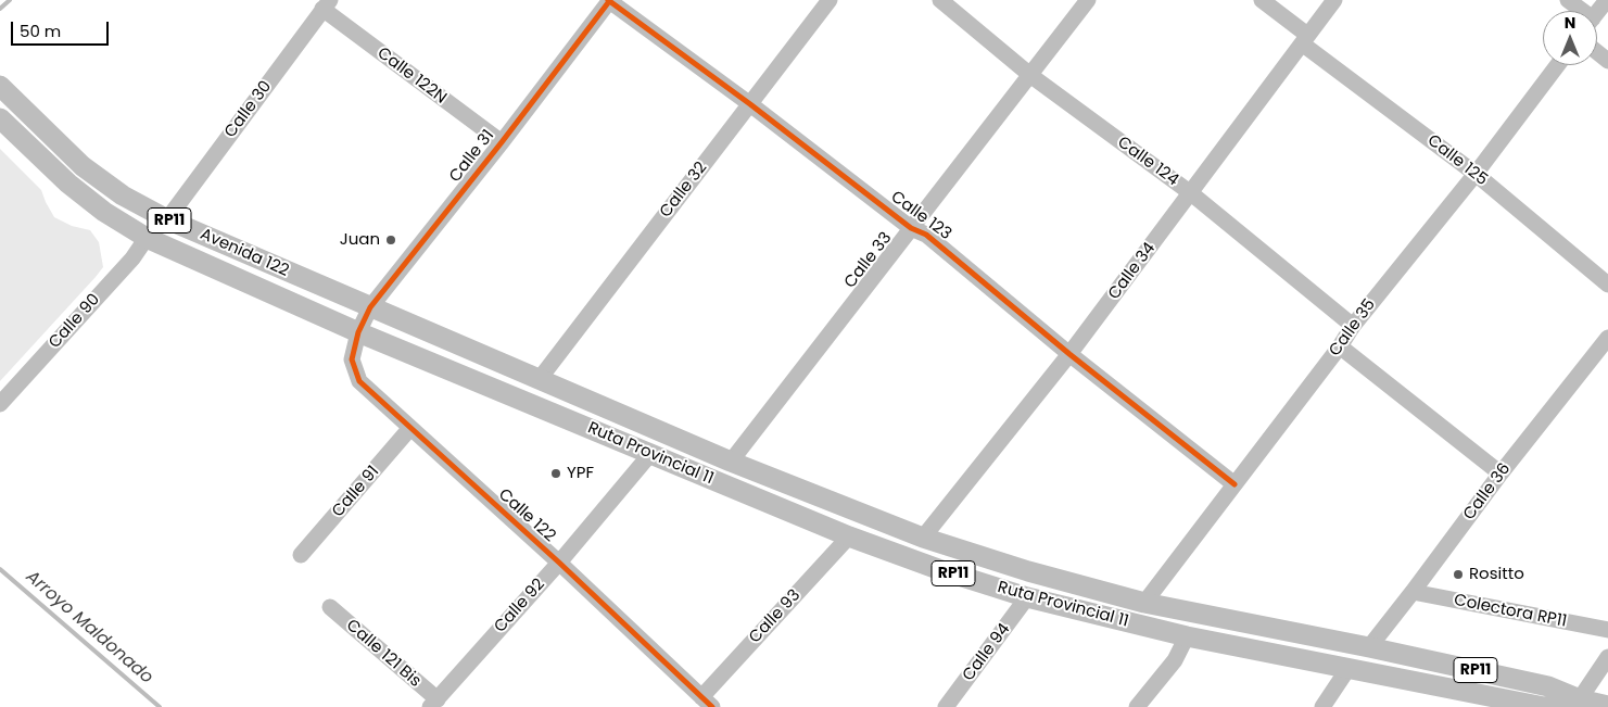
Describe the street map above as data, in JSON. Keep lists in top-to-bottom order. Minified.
{"streets":{"main road":["RP11","Avenida 122","Ruta Provincial 11"],"street":["Calle 122N","Calle 30","Calle 31","Calle 125","Calle 124","Calle 32","Calle 123","Calle 33","Calle 34","Calle 90","Calle 35","Calle 91","Calle 36","Calle 122","Calle 92","Colectora RP11","Calle 93","Calle 94","Calle 121 Bis"]},"crossings":[["Calle 122N","Calle 30"],["Calle 122N","Calle 31"],["Calle 30","Avenida 122"],["Calle 31","Calle 123"],["Calle 31","Avenida 122"],["Calle 31","Ruta Provincial 11"],["Calle 31","Calle 122"],["Calle 125","Calle 34"],["Calle 125","Calle 35"],["Calle 124","Calle 33"],["Calle 124","Calle 34"],["Calle 124","Calle 35"],["Calle 32","Calle 123"],["Calle 32","Ruta Provincial 11"],["Calle 123","Calle 33"],["Calle 123","Calle 34"],["Calle 123","Calle 35"],["Avenida 122","Calle 90"],["Avenida 122","Ruta Provincial 11"],["Avenida 122","Calle 122"],["Calle 33","Ruta Provincial 11"],["Calle 34","Ruta Provincial 11"],["Calle 35","Ruta Provincial 11"],["Ruta Provincial 11","Calle 36"],["Ruta Provincial 11","Calle 122"],["Ruta Provincial 11","Calle 92"],["Ruta Provincial 11","Calle 93"],["Ruta Provincial 11","Calle 94"],["Calle 91","Calle 122"],["Calle 36","Colectora RP11"],["Calle 122","Calle 92"],["Calle 122","Calle 93"],["Calle 92","Calle 121 Bis"]],"water":["Arroyo Maldonado"],"places":["Juan","YPF","Rositto"],"scale_bar":"50 m","north":"top"}
